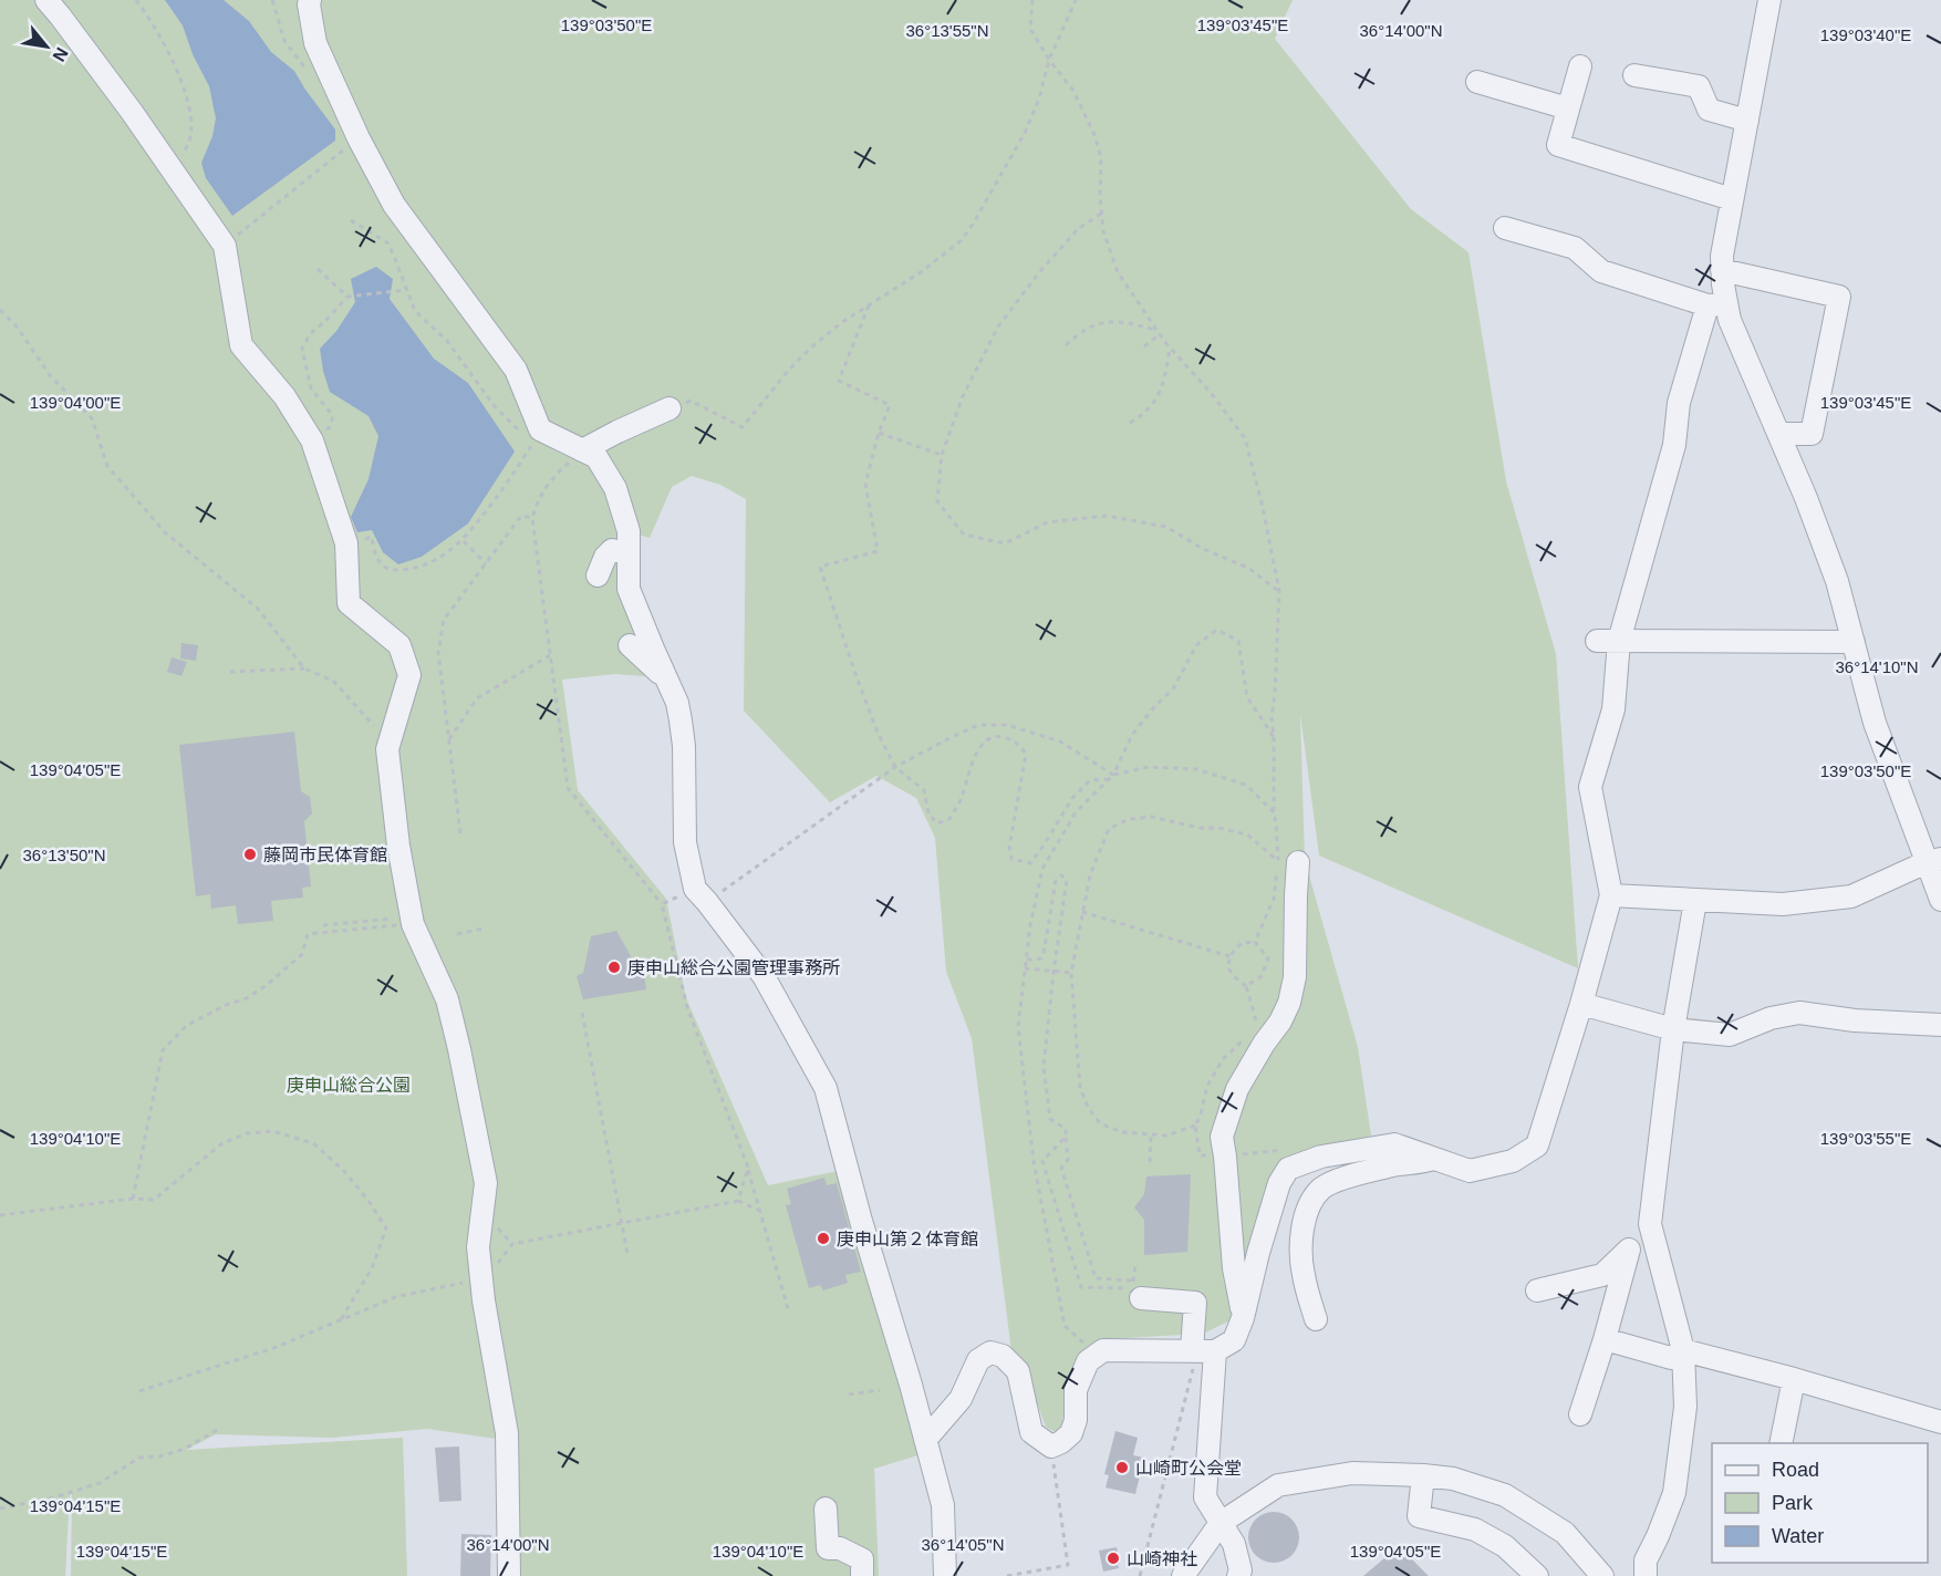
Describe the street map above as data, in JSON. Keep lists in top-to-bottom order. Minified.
{"parks":["庚申山総合公園"],"places":["藤岡市民体育館","庚申山総合公園管理事務所","庚申山第２体育館","山崎町公会堂","山崎神社"],"legend":["Road","Park","Water"],"north":"bottom right","coordinates":["139°03'50\"E","139°03'45\"E","36°13'55\"N","36°14'00\"N","139°03'40\"E","139°04'00\"E","36°14'10\"N","139°04'05\"E","36°13'50\"N","139°04'10\"E","139°03'55\"E","139°04'15\"E","36°14'05\"N"]}
